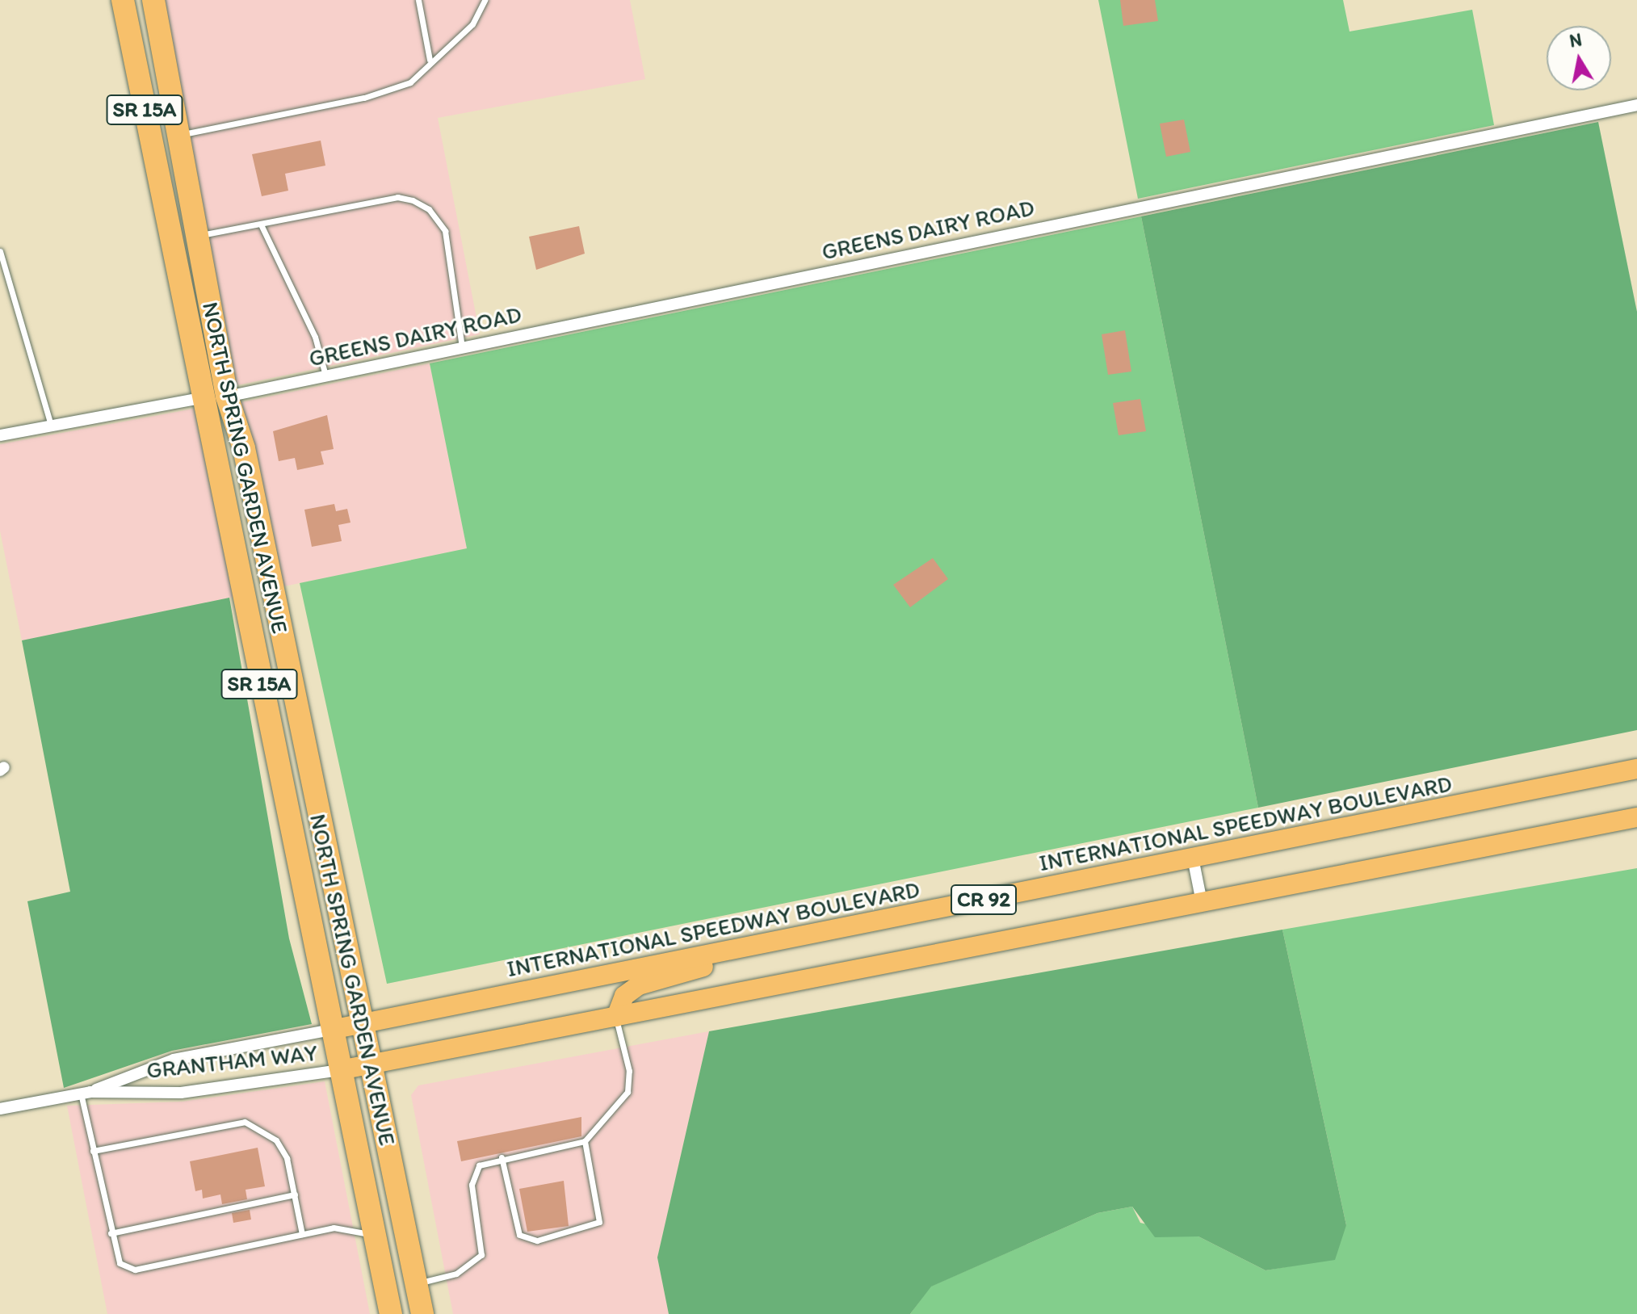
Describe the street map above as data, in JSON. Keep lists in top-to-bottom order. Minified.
{"streets":{"highway":["SR 15A","NORTH SPRING GARDEN AVENUE"],"main road":["INTERNATIONAL SPEEDWAY BOULEVARD","CR 92"],"street":["GREENS DAIRY ROAD","GRANTHAM WAY"]},"crossings":[["GREENS DAIRY ROAD","NORTH SPRING GARDEN AVENUE"],["NORTH SPRING GARDEN AVENUE","INTERNATIONAL SPEEDWAY BOULEVARD"],["NORTH SPRING GARDEN AVENUE","CR 92"],["NORTH SPRING GARDEN AVENUE","GRANTHAM WAY"],["INTERNATIONAL SPEEDWAY BOULEVARD","GRANTHAM WAY"],["CR 92","GRANTHAM WAY"]],"north":"top"}
